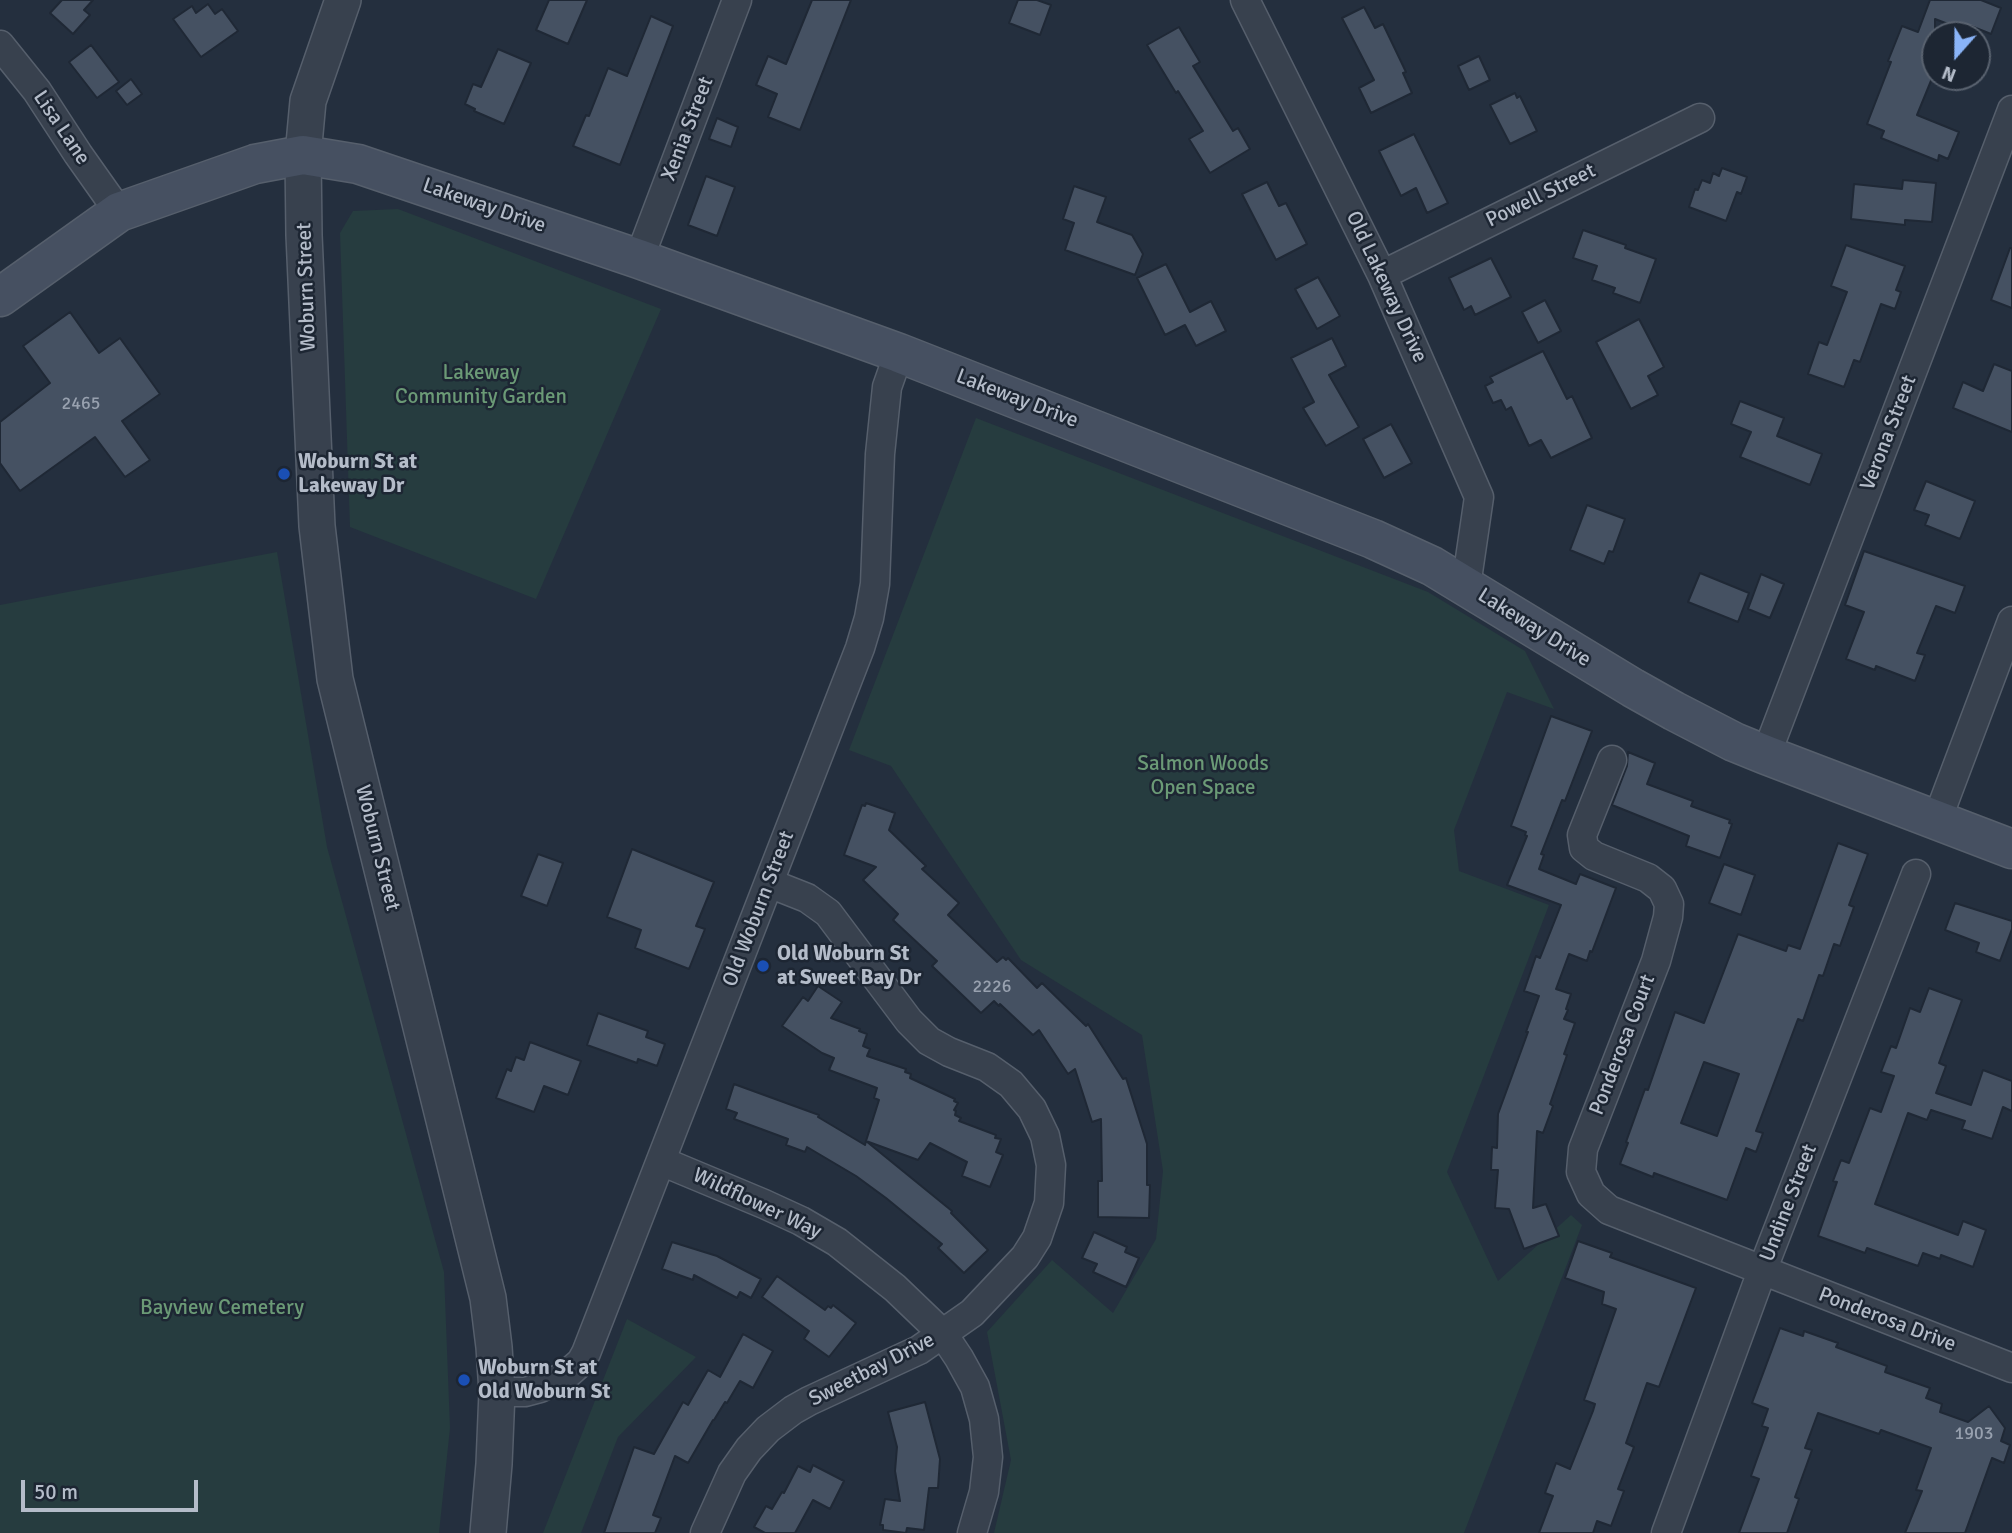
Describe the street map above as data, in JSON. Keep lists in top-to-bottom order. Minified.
{"streets":{"main road":["Lakeway Drive"],"street":["Lisa Lane","Xenia Street","Powell Street","Woburn Street","Old Lakeway Drive","Verona Street","Old Woburn Street","Ponderosa Court","Undine Street","Wildflower Way","Ponderosa Drive","Sweetbay Drive"]},"crossings":[["Lisa Lane","Lakeway Drive"],["Xenia Street","Lakeway Drive"],["Powell Street","Old Lakeway Drive"],["Lakeway Drive","Woburn Street"],["Lakeway Drive","Old Lakeway Drive"],["Lakeway Drive","Verona Street"],["Lakeway Drive","Old Woburn Street"],["Woburn Street","Old Woburn Street"],["Old Woburn Street","Wildflower Way"],["Old Woburn Street","Sweetbay Drive"],["Ponderosa Court","Undine Street"],["Ponderosa Court","Ponderosa Drive"],["Undine Street","Ponderosa Drive"],["Wildflower Way","Sweetbay Drive"]],"parks":["Lakeway Community Garden","Salmon Woods Open Space","Bayview Cemetery"],"places":["Woburn St at Lakeway Dr","Old Woburn St at Sweet Bay Dr","Woburn St at Old Woburn St"],"house_numbers":["2465","2226","1903"],"scale_bar":"50 m","north":"bottom"}
